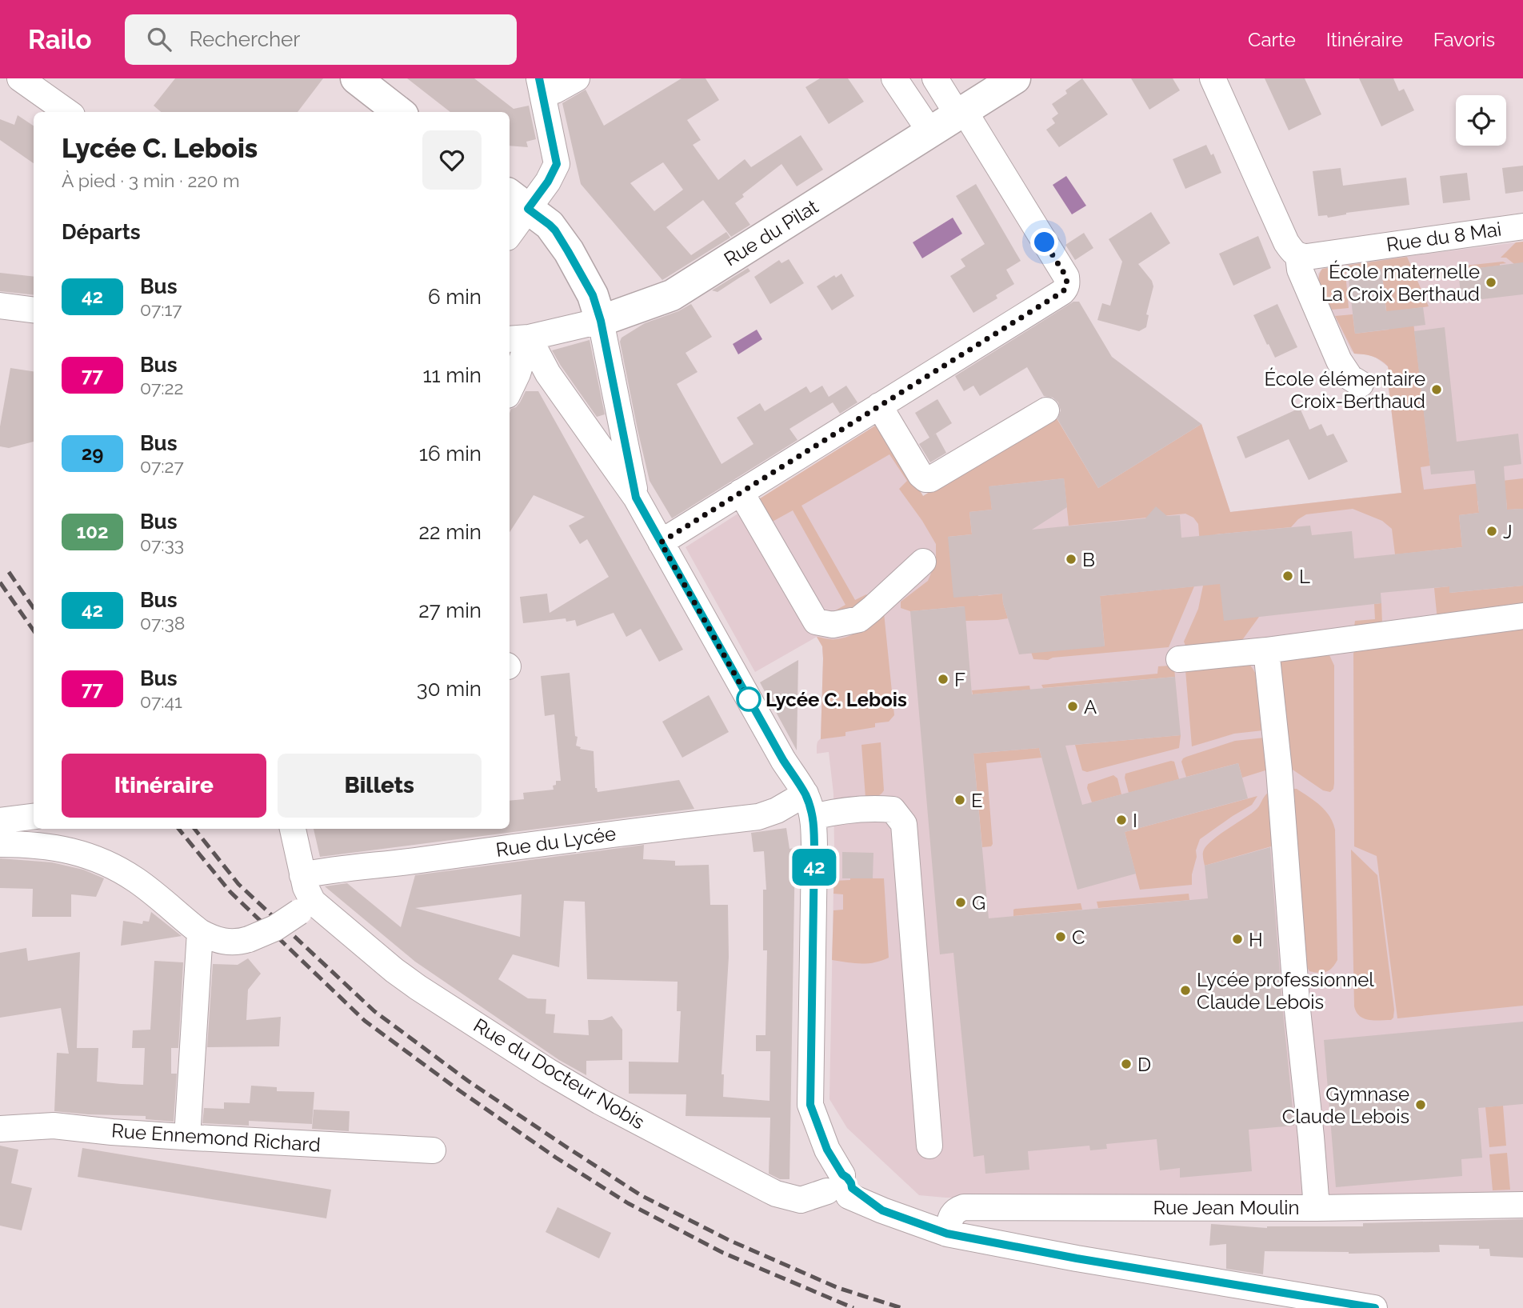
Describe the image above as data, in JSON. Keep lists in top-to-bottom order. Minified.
{"streets":{"main road":["Rue du Pilat"],"street":["Rue du 8 Mai","Rue du Lycée","Rue du Docteur Nobis","Rue Ennemond Richard","Rue Jean Moulin"]},"places":["École maternelle La Croix Berthaud","École élémentaire Croix-Berthaud","J","B","L","F","Lycée C. Lebois","A","E","I","G","C","H","Lycée professionnel Claude Lebois","D","Gymnase Claude Lebois"],"lines":["bus line 42"],"page":{"header":"Railo","search":"Rechercher","nav":["Carte","Itinéraire","Favoris"],"on_map":"42","heading":[["Lycée C. Lebois","À pied · 3 min · 220 m"],"Départs"],"list":[{"mark":"42","name":"Bus","note":"07:17","value":"6 min"},{"mark":"77","name":"Bus","note":"07:22","value":"11 min"},{"mark":"29","name":"Bus","note":"07:27","value":"16 min"},{"mark":"102","name":"Bus","note":"07:33","value":"22 min"},{"mark":"42","name":"Bus","note":"07:38","value":"27 min"},{"mark":"77","name":"Bus","note":"07:41","value":"30 min"}],"buttons":["Itinéraire","Billets"]}}
